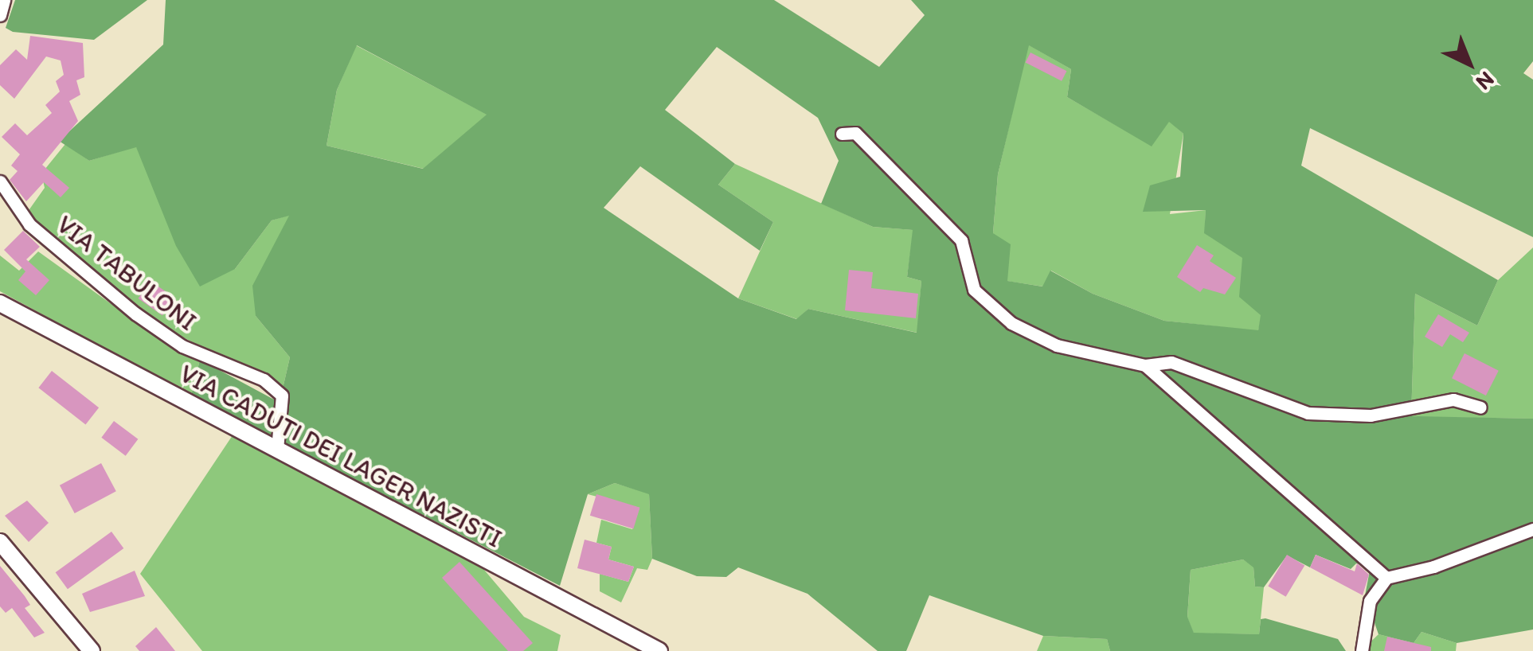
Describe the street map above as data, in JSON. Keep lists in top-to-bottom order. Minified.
{"streets":{"main road":["VIA CADUTI DEI LAGER NAZISTI"],"street":["VIA TABULONI"]},"crossings":[["VIA TABULONI","VIA CADUTI DEI LAGER NAZISTI"]],"north":"bottom right"}
